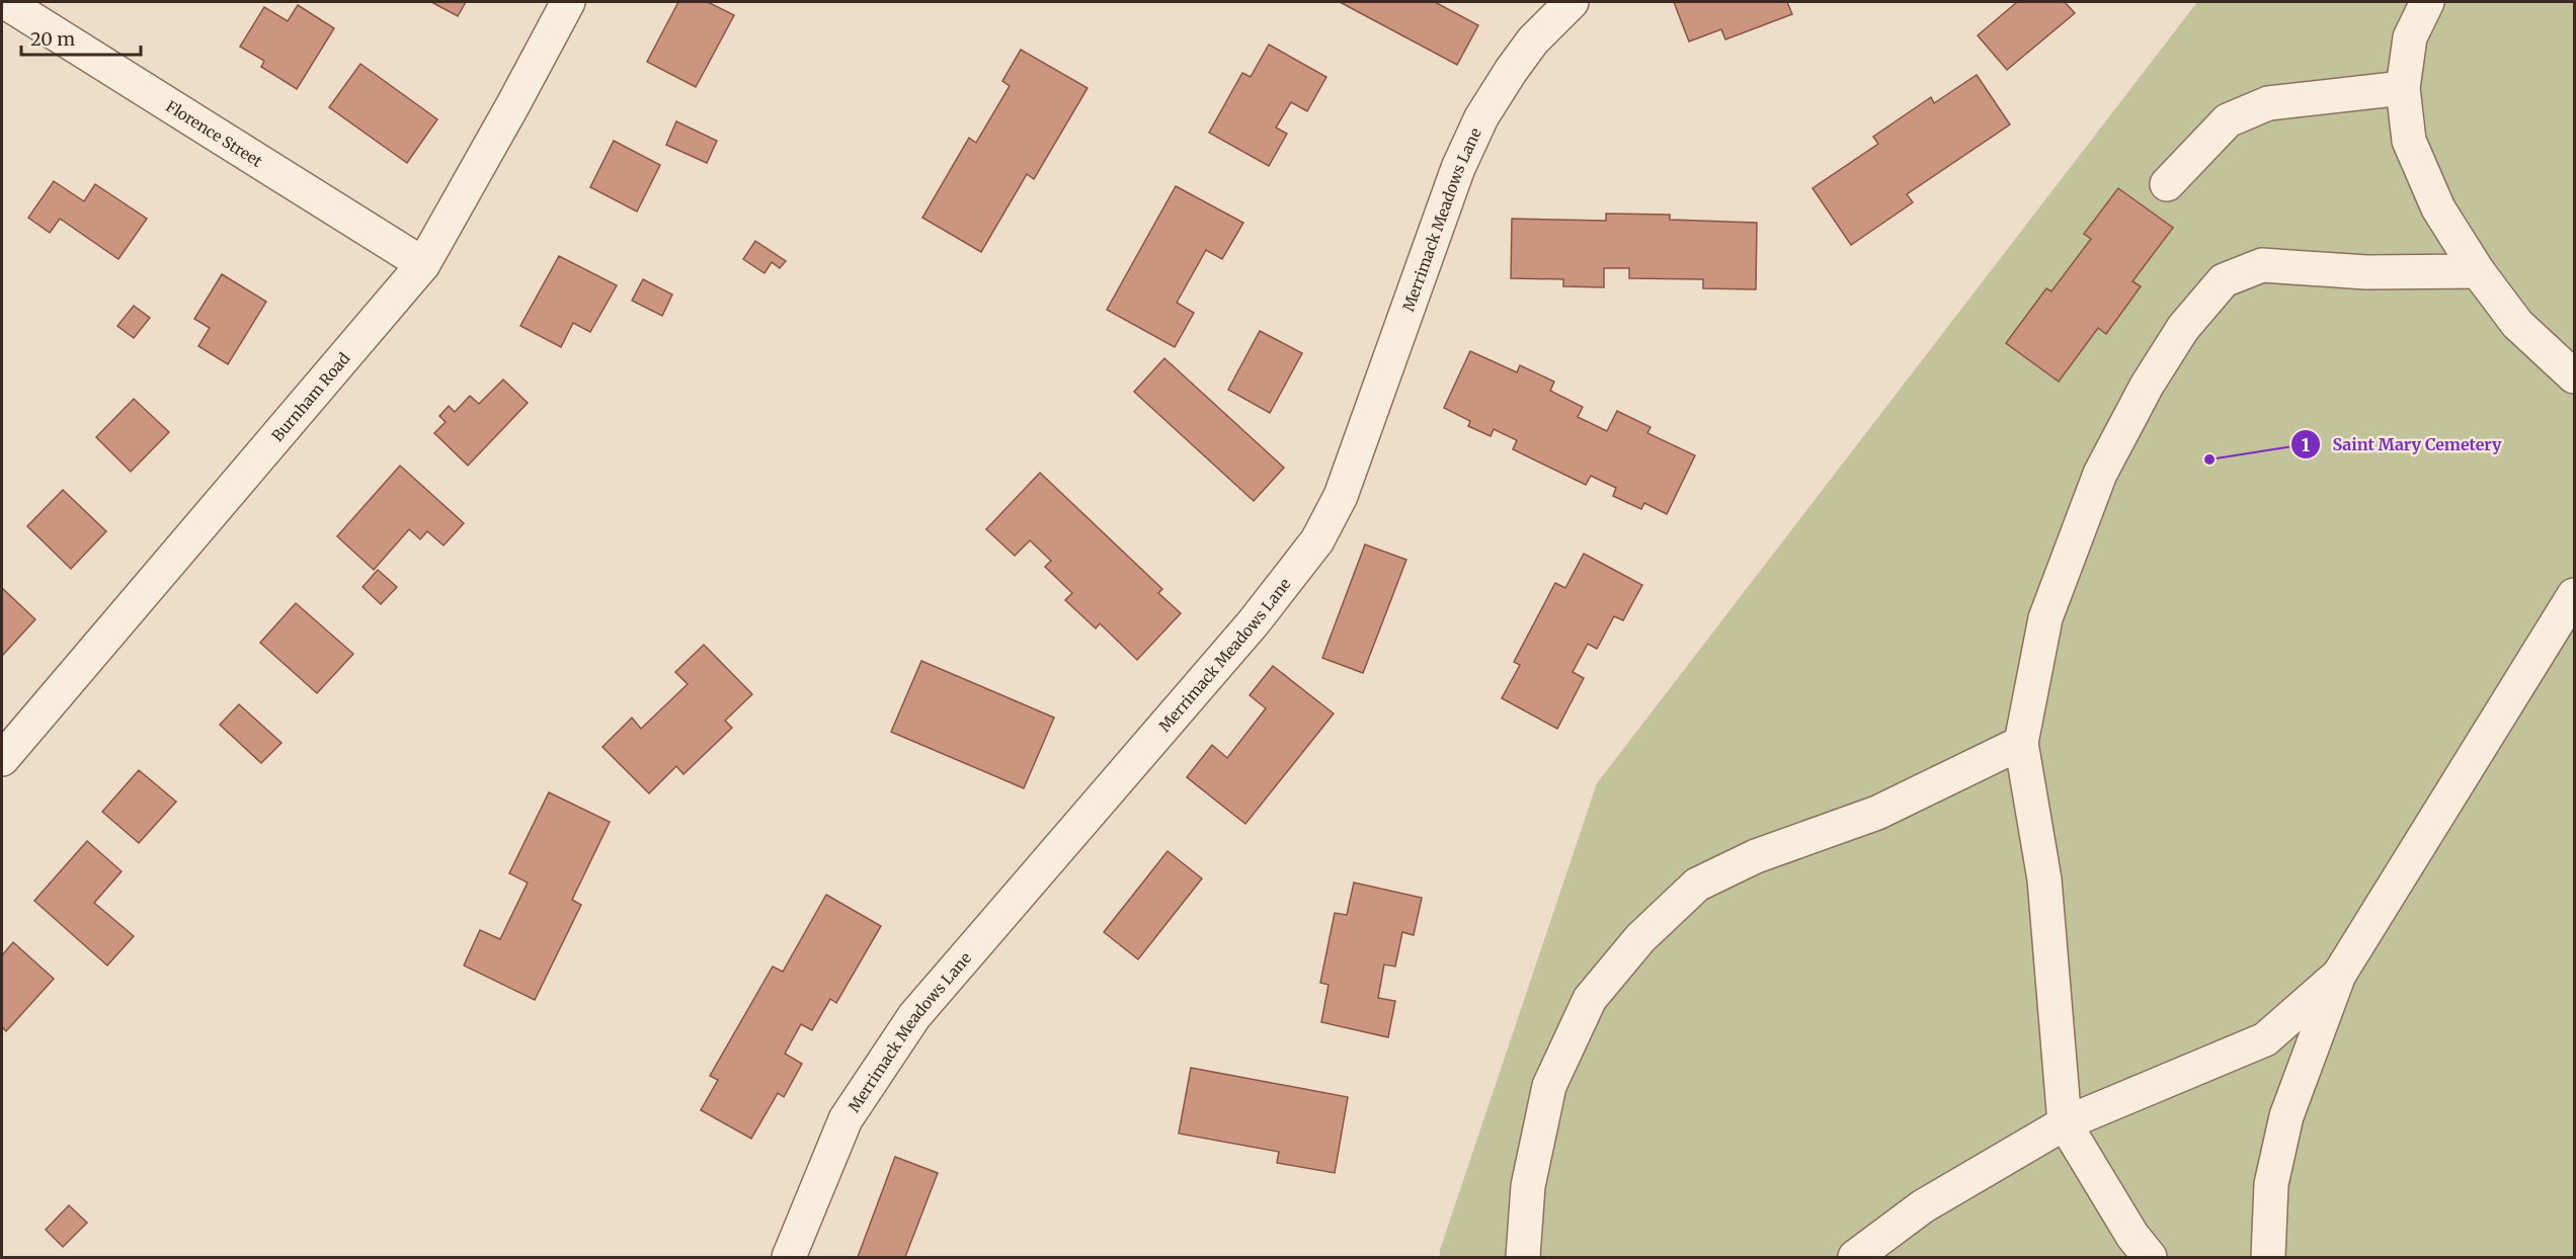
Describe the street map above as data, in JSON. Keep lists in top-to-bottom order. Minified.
{"streets":{"street":["Florence Street","Merrimack Meadows Lane","Burnham Road"]},"crossings":[["Florence Street","Burnham Road"]],"places":["Saint Mary Cemetery"],"scale_bar":"20 m"}
